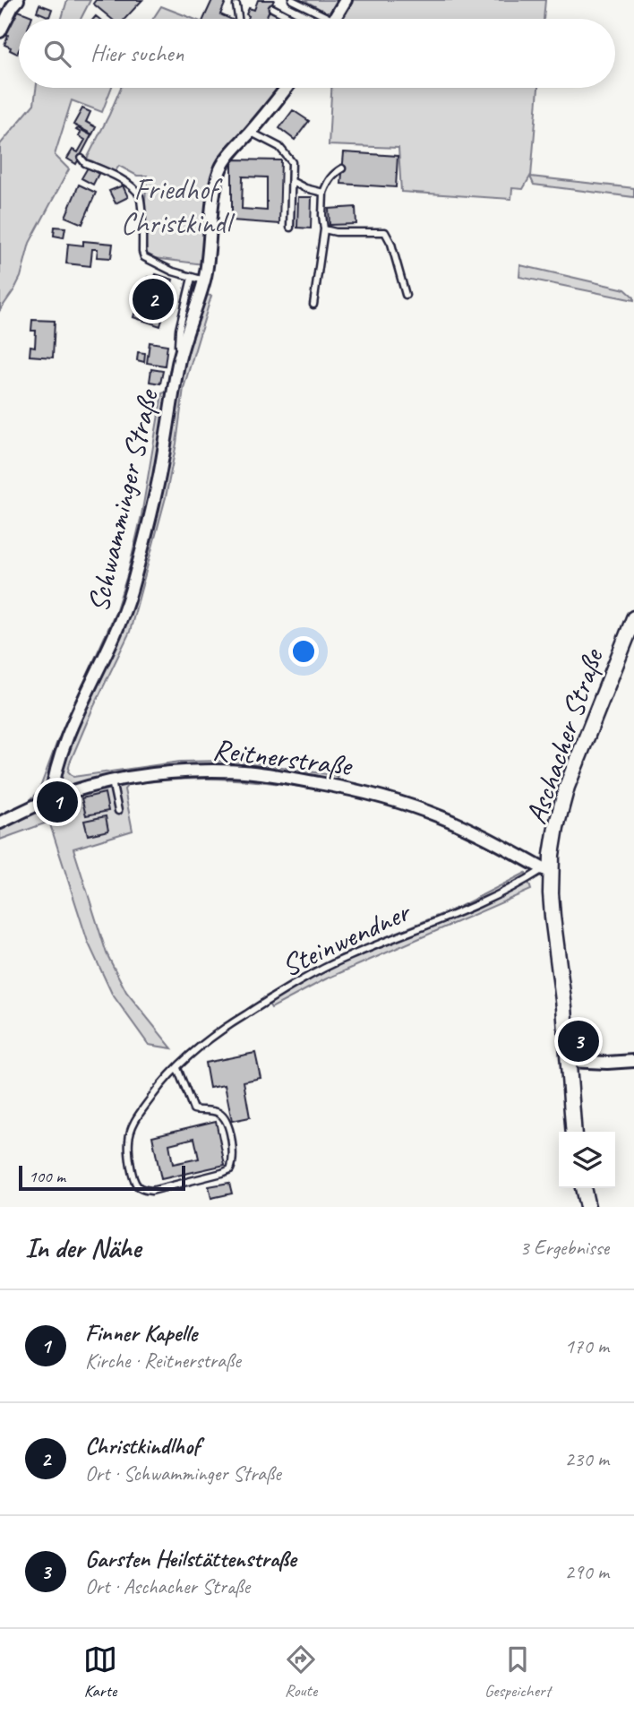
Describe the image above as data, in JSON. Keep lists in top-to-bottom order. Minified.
{"streets":{"street":["Schwamminger Straße","Aschacher Straße","Reitnerstraße"],"lane":["Steinwendner"]},"crossings":[["Schwamminger Straße","Reitnerstraße"],["Aschacher Straße","Reitnerstraße"],["Aschacher Straße","Steinwendner"],["Reitnerstraße","Steinwendner"]],"parks":["Friedhof Christkindl"],"scale_bar":"100 m","page":{"search":"Hier suchen","pins":["2","1","3"],"scale":"100 m","heading":["In der Nähe","3 Ergebnisse"],"list":[{"mark":"1","name":"Finner Kapelle","note":"Kirche · Reitnerstraße","value":"170 m"},{"mark":"2","name":"Christkindlhof","note":"Ort · Schwamminger Straße","value":"230 m"},{"mark":"3","name":"Garsten Heilstättenstraße","note":"Ort · Aschacher Straße","value":"290 m"}],"nav":["Karte","Route","Gespeichert"]}}
